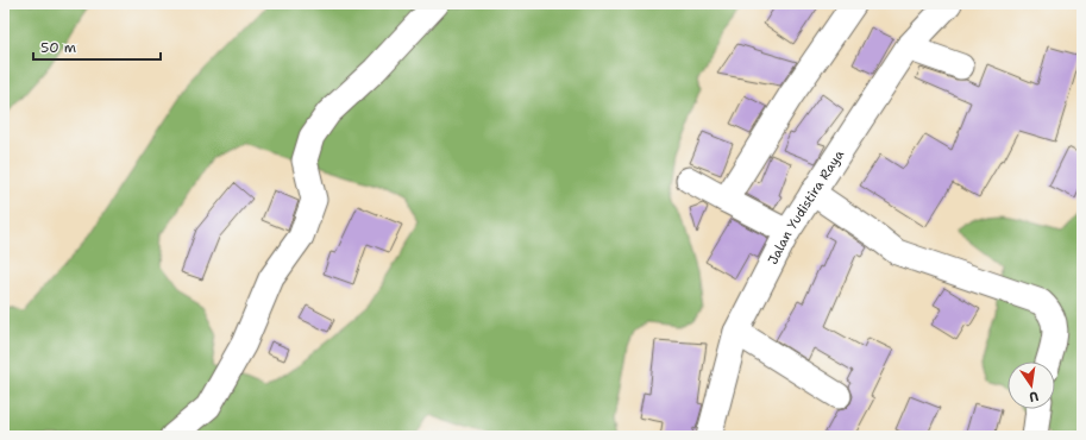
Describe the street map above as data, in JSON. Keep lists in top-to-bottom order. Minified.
{"streets":{"street":["Jalan Yudistira Raya"]},"scale_bar":"50 m","north":"bottom"}
